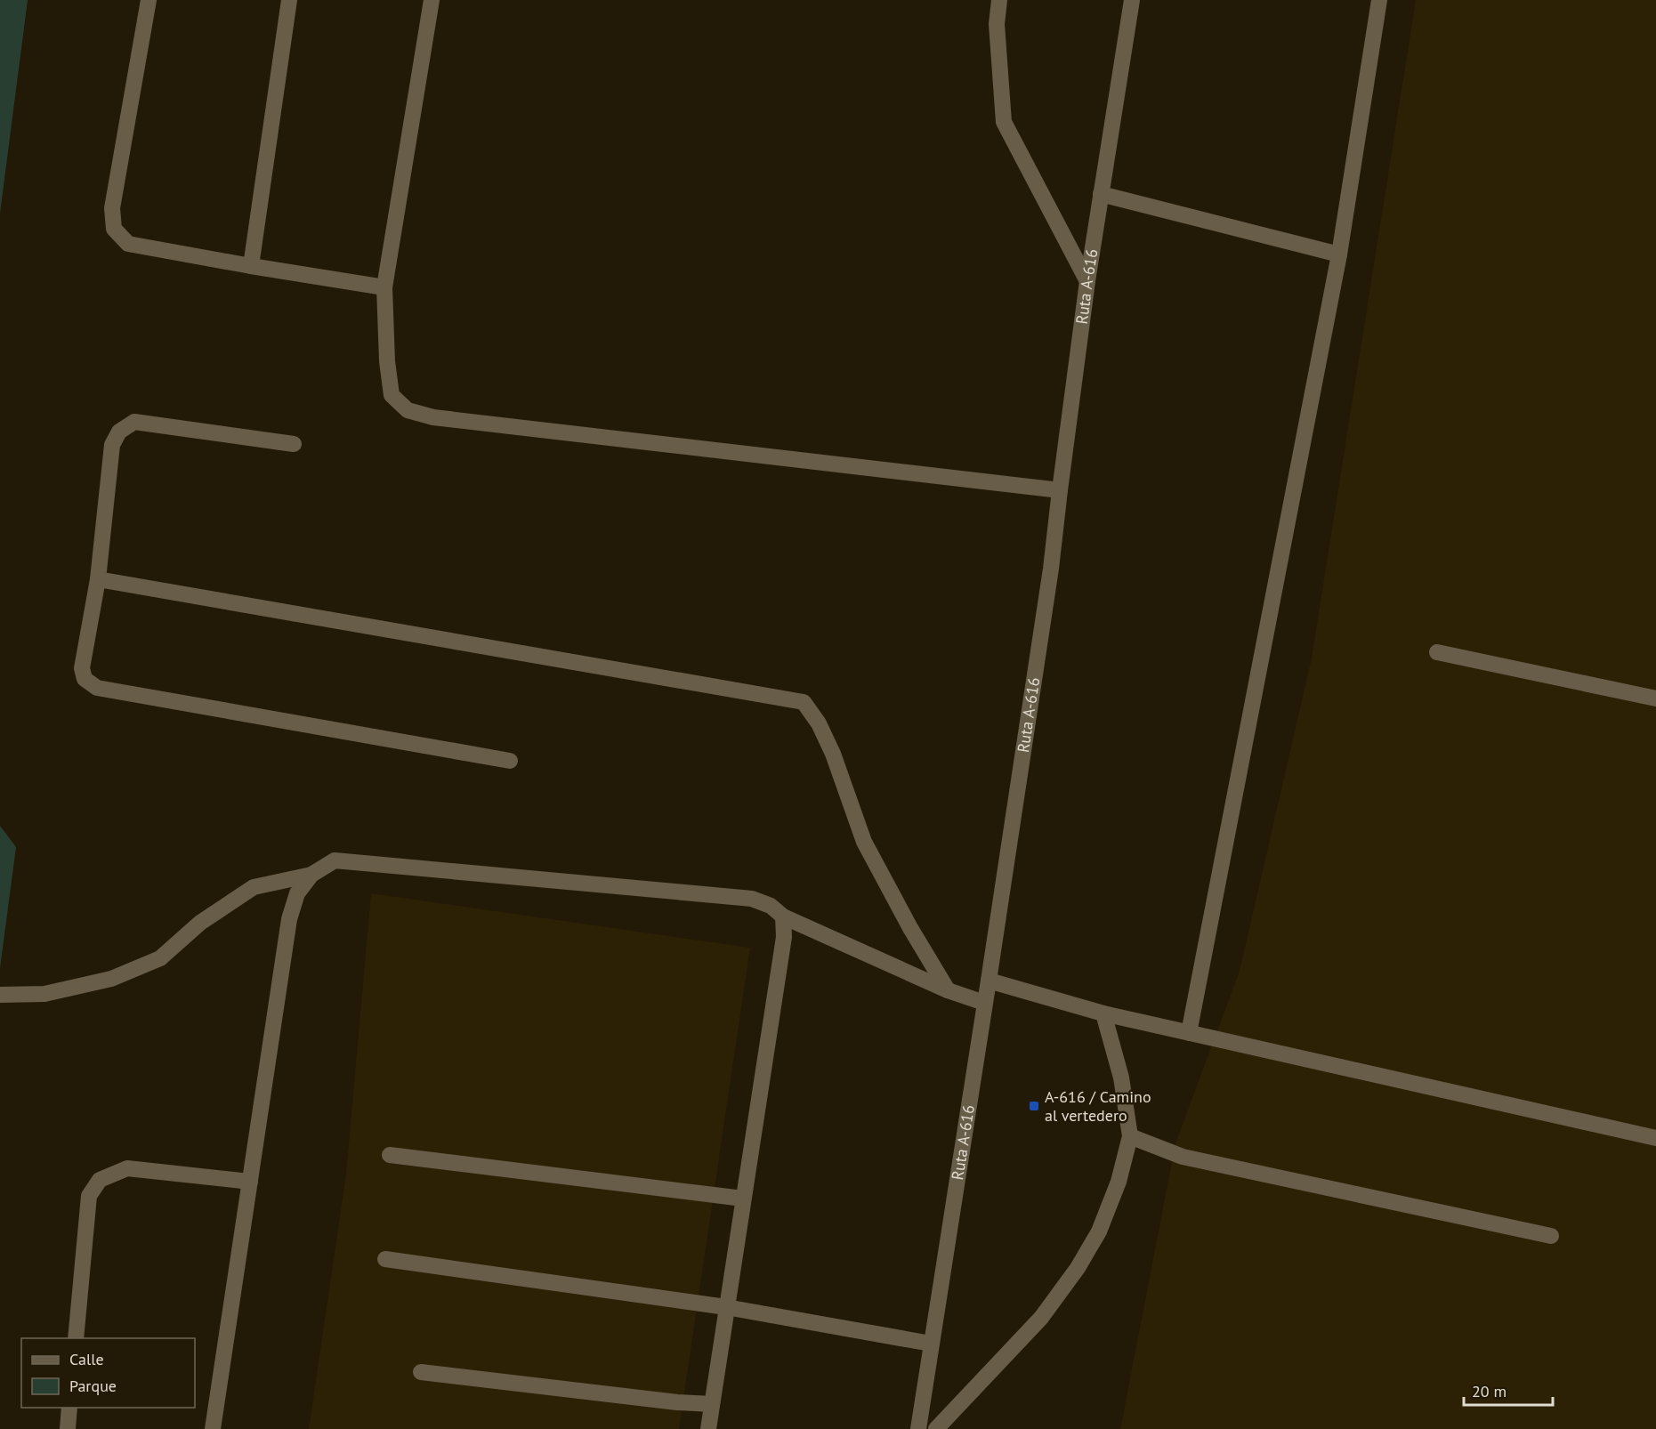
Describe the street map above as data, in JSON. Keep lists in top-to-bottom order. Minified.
{"streets":{"street":["Ruta A-616"]},"places":{"transit":["A-616 / Camino al vertedero"]},"legend":["Calle","Parque"],"scale_bar":"20 m"}
